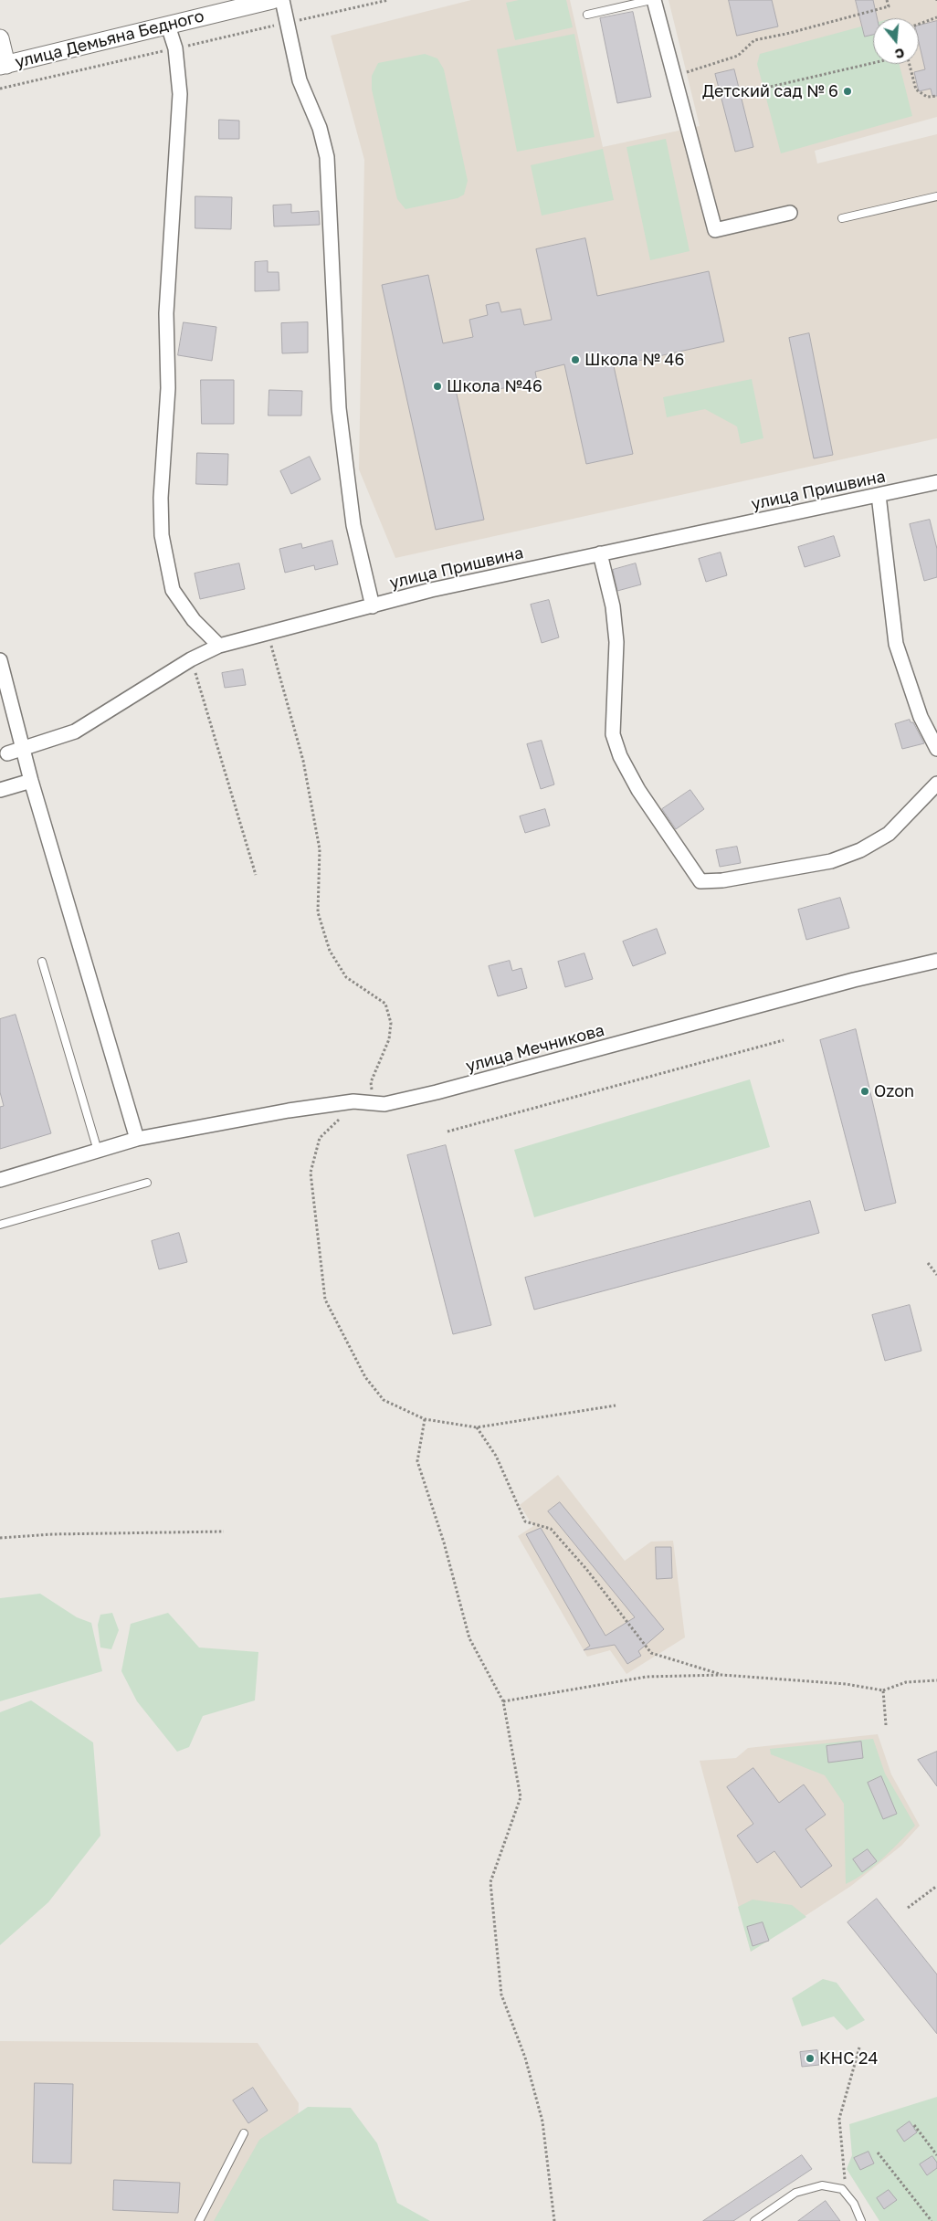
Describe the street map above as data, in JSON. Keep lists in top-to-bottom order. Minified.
{"streets":{"street":["улица Демьяна Бедного","улица Пришвина","улица Мечникова"]},"places":["Детский сад № 6","Школа № 46","Школа №46","Ozon","КНС 24"],"north":"bottom"}
